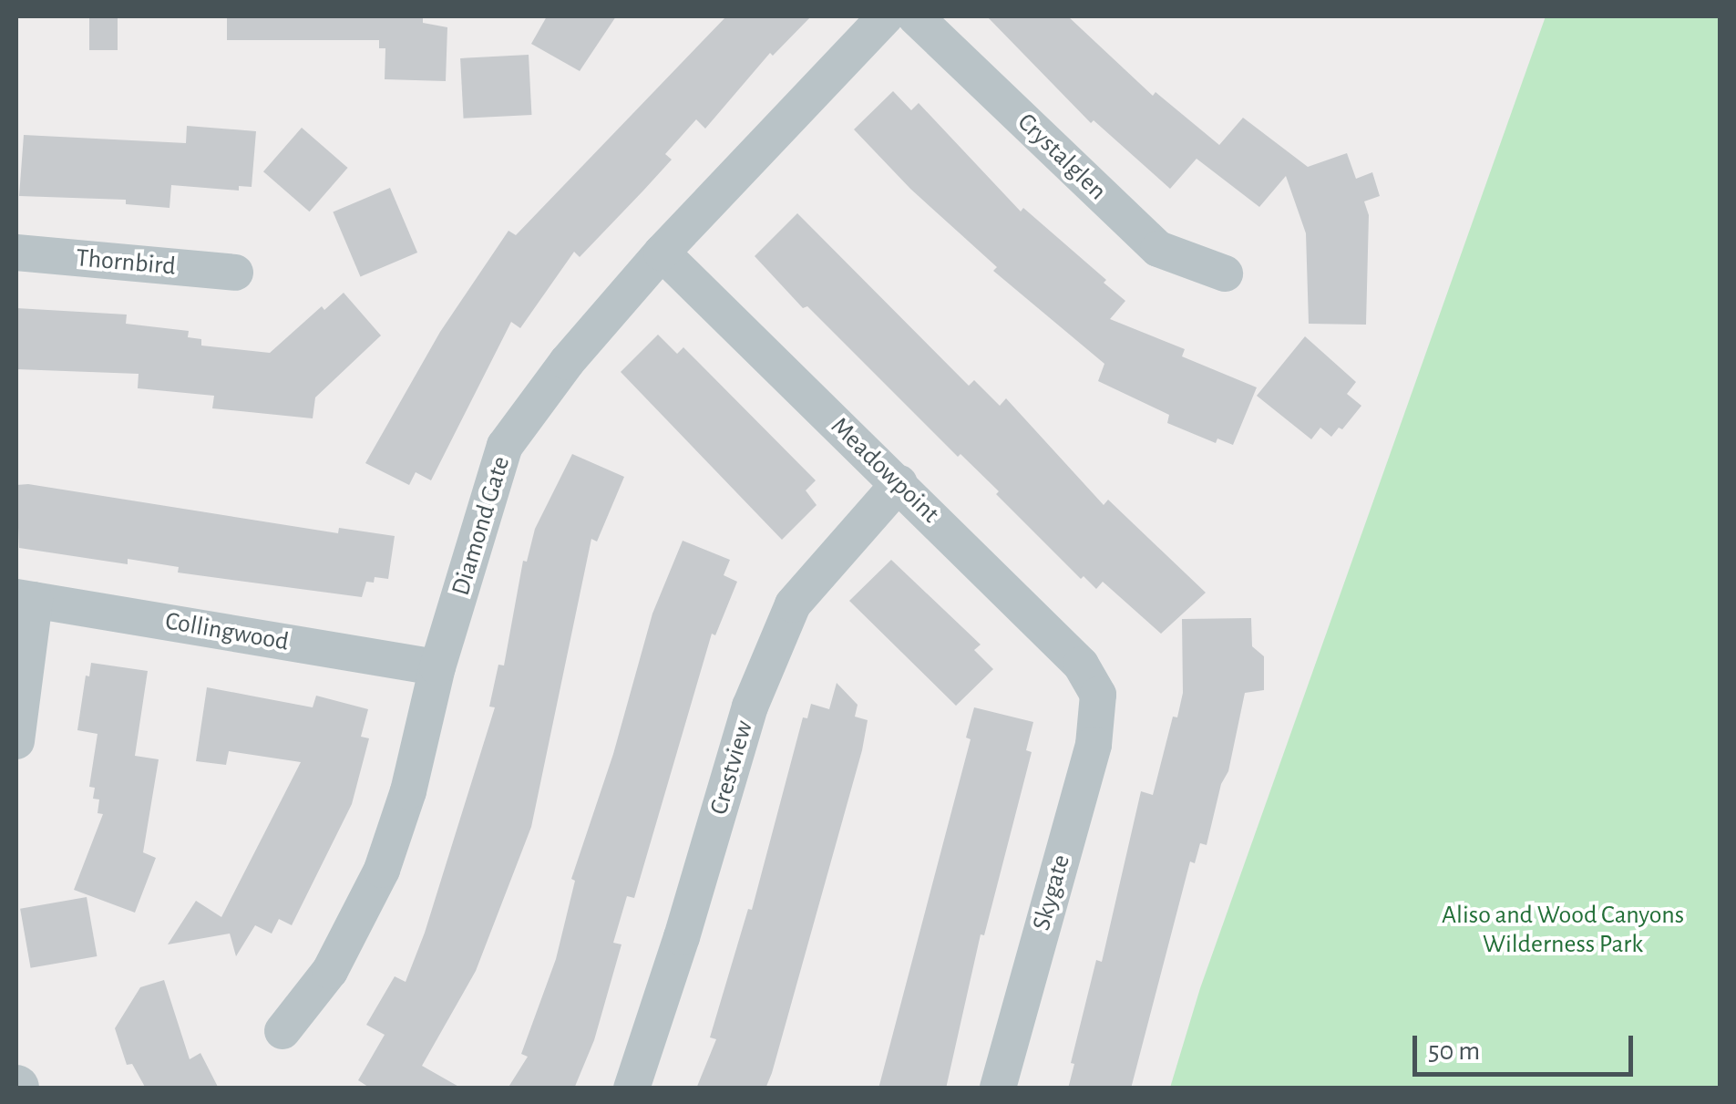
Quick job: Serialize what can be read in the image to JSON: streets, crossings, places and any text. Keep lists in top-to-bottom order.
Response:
{
  "streets": {
    "street": [
      "Crystalglen",
      "Thornbird",
      "Meadowpoint",
      "Diamond Gate",
      "Collingwood",
      "Crestview",
      "Skygate"
    ]
  },
  "crossings": [
    ["Meadowpoint", "Diamond Gate"],
    ["Meadowpoint", "Crestview"],
    ["Meadowpoint", "Skygate"],
    ["Diamond Gate", "Collingwood"]
  ],
  "parks": ["Aliso and Wood Canyons Wilderness Park"],
  "scale_bar": "50 m"
}
